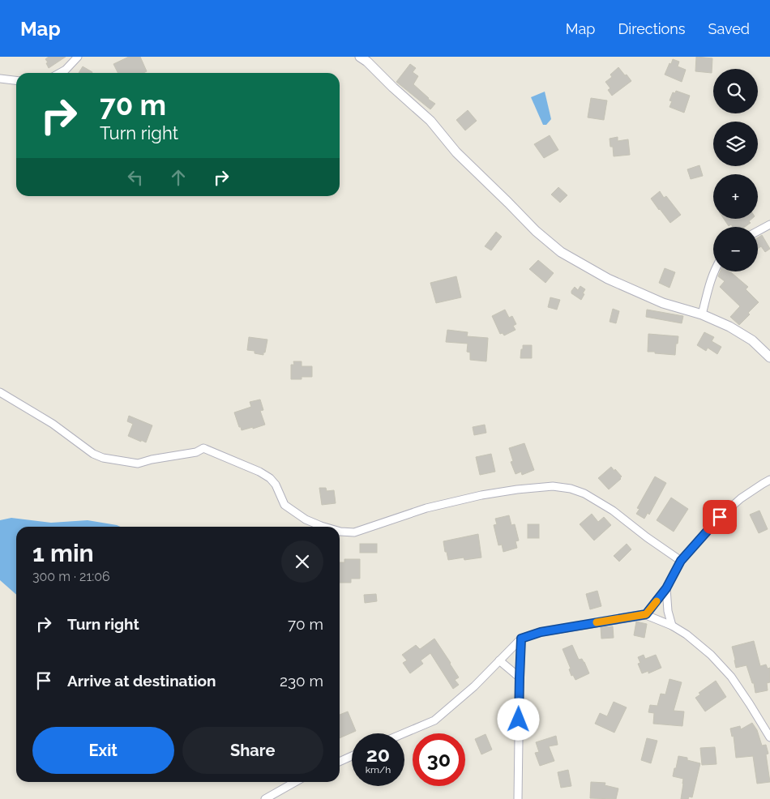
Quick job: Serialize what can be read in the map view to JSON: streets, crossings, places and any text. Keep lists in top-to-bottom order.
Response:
{
  "page": {
    "header": "Map",
    "nav": ["Map", "Directions", "Saved"],
    "map_buttons": ["+", "−"],
    "turn": ["70 m", "Turn right"],
    "heading": ["1 min", "300 m · 21:06"],
    "list": [
      {
        "name": "Turn right",
        "value": "70 m"
      },
      {
        "name": "Arrive at destination",
        "value": "230 m"
      }
    ],
    "buttons": ["Exit", "Share"],
    "speed": "20 km/h",
    "limit": "30"
  }
}
